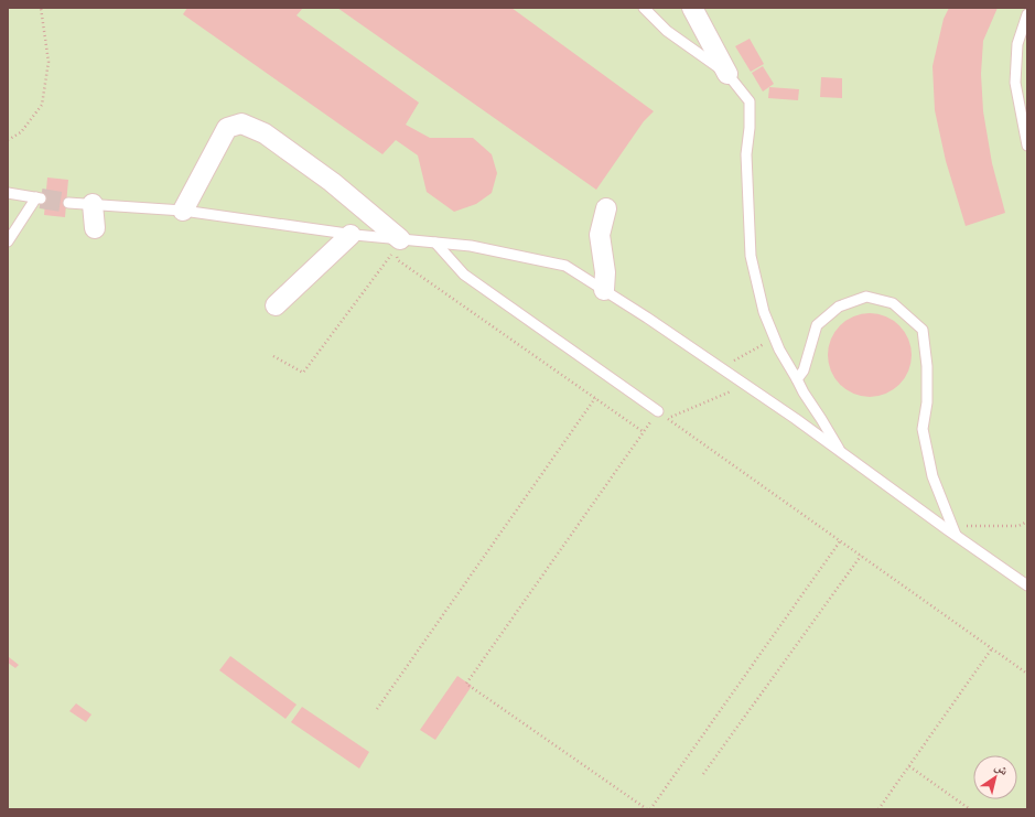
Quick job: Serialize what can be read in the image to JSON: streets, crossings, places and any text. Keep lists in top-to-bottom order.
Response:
{
  "north": "top right"
}
